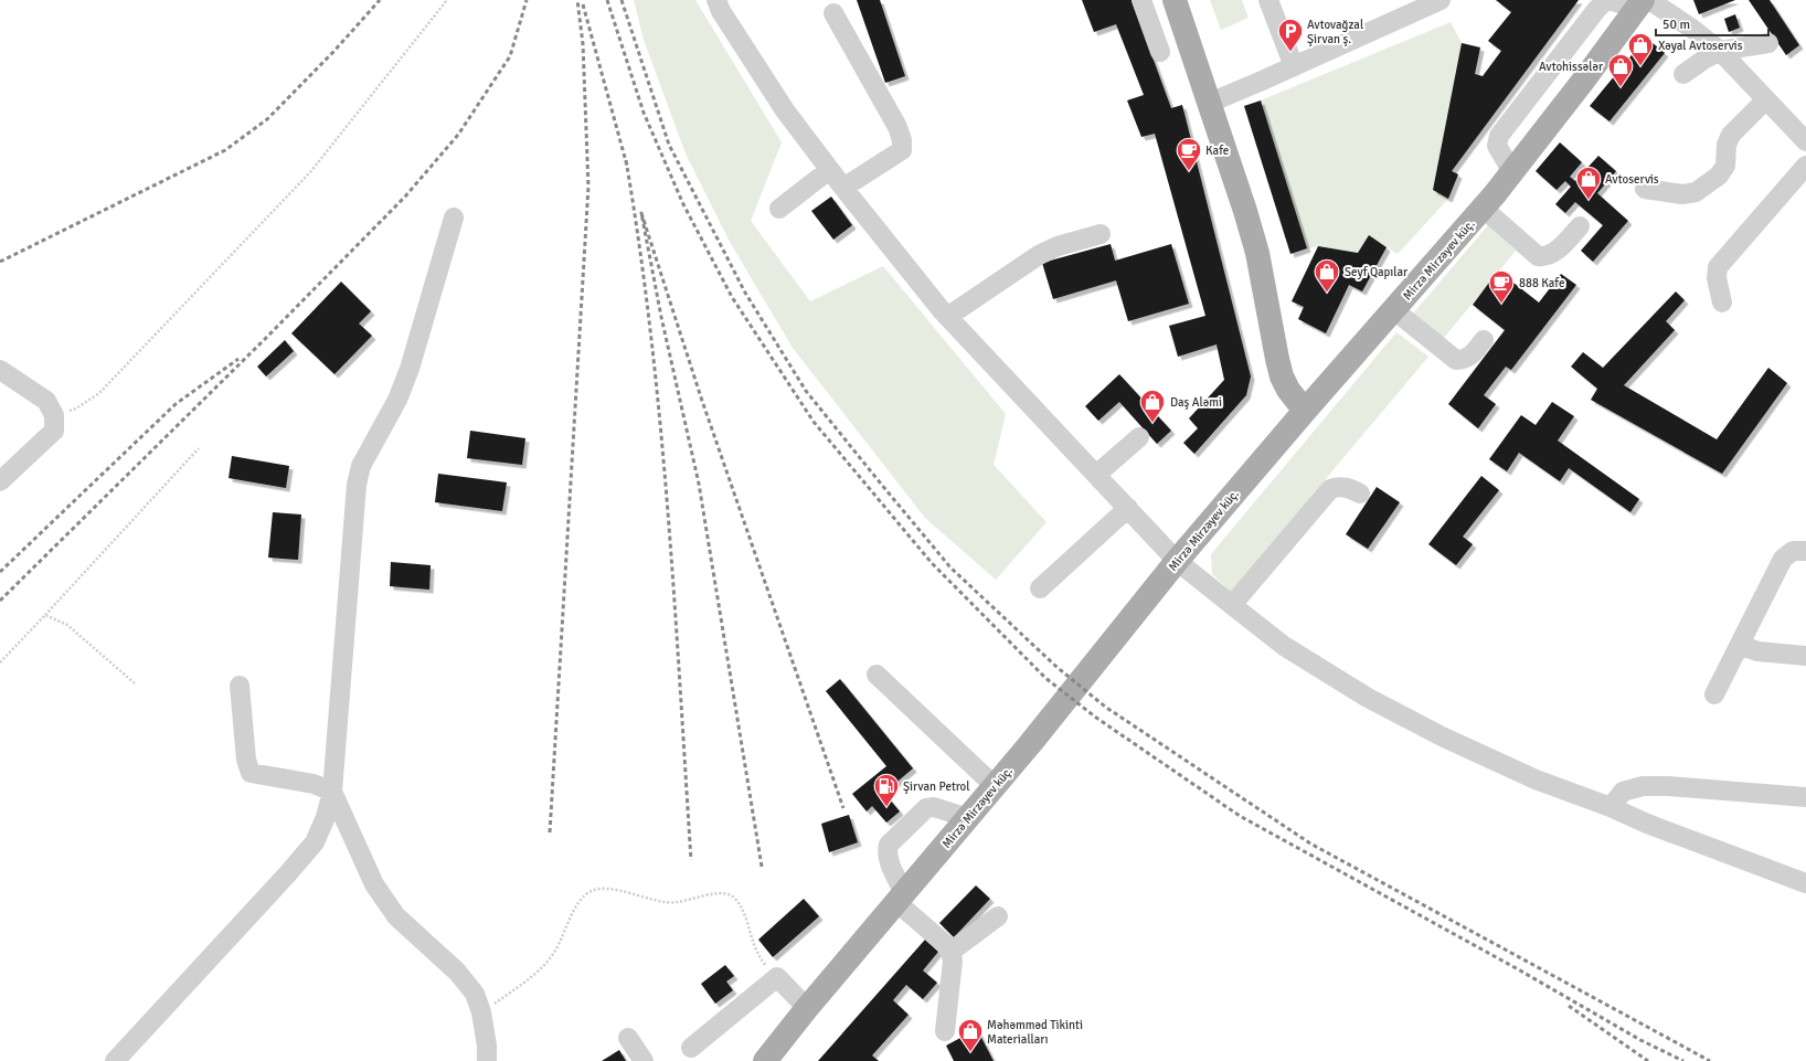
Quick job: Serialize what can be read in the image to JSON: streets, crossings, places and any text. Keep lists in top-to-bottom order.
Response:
{
  "streets": {
    "main road": ["Mirzə Mirzəyev küç."]
  },
  "places": {
    "parking": ["Avtovağzal Şirvan ş."],
    "shop": [
      "Xəyal Avtoservis",
      "Avtohissələr",
      "Avtoservis",
      "Seyf Qapılar",
      "Daş Aləmi",
      "Məhəmməd Tikinti Materialları"
    ],
    "cafe": ["Kafe", "888 Kafe"],
    "fuel station": ["Şirvan Petrol"]
  },
  "scale_bar": "50 m"
}
